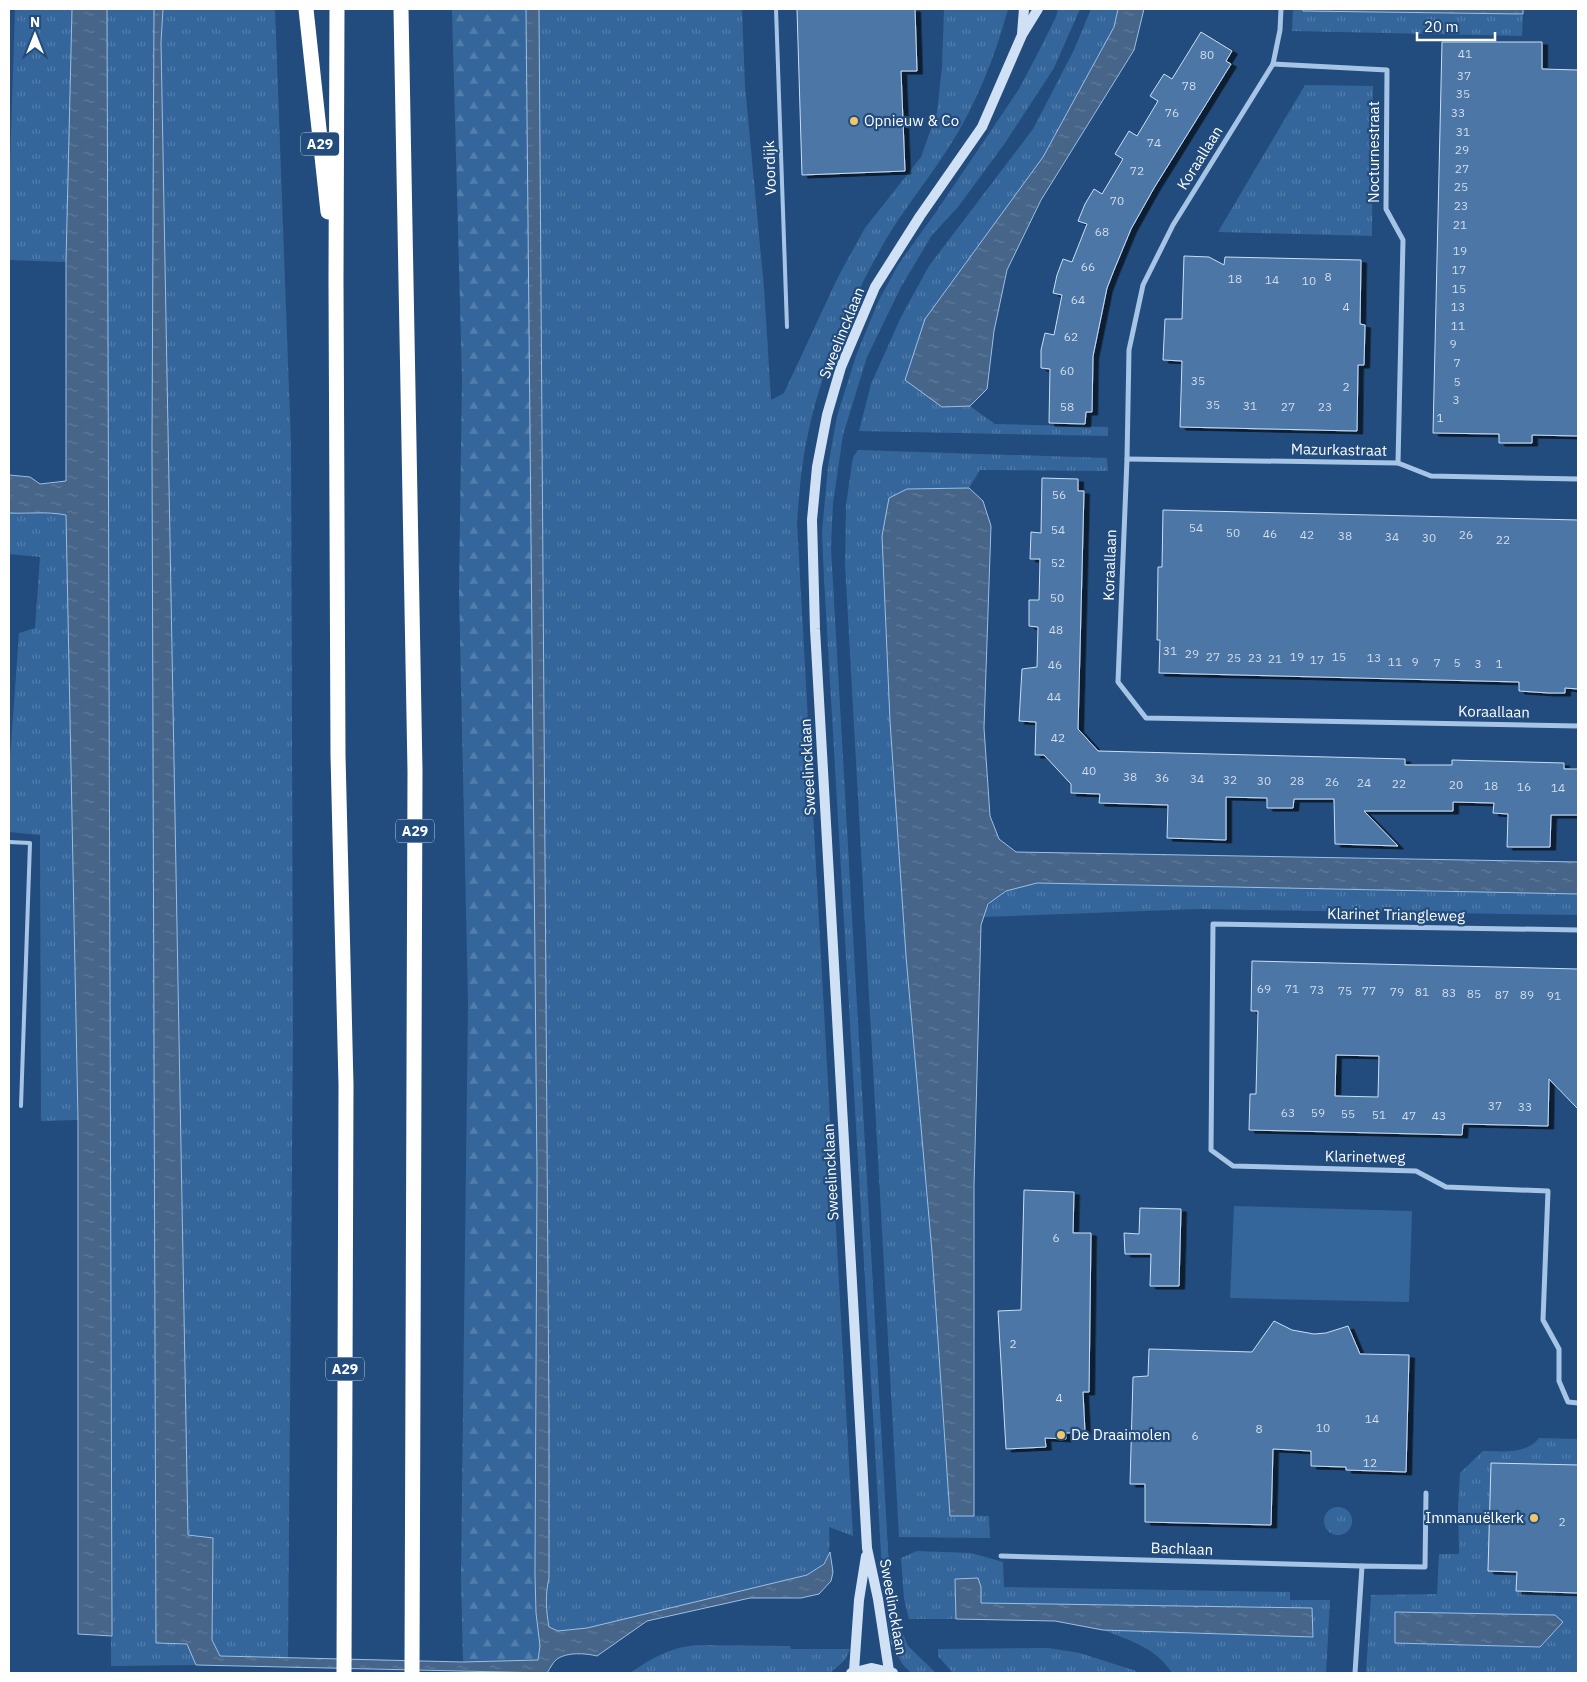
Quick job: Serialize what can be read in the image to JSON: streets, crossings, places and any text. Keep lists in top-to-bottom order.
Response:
{
  "streets": {
    "highway": ["A29"],
    "main road": ["Sweelincklaan"],
    "street": [
      "Nocturnestraat",
      "Koraallaan",
      "Mazurkastraat",
      "Klarinet Triangleweg",
      "Klarinetweg",
      "Bachlaan"
    ],
    "lane": ["Voordijk"]
  },
  "crossings": [
    ["Nocturnestraat", "Koraallaan"],
    ["Nocturnestraat", "Mazurkastraat"],
    ["Koraallaan", "Mazurkastraat"],
    ["Klarinet Triangleweg", "Klarinetweg"]
  ],
  "places": ["Opnieuw & Co", "De Draaimolen", "Immanuëlkerk"],
  "house_numbers": [
    "41",
    "80",
    "37",
    "78",
    "35",
    "76",
    "33",
    "31",
    "74",
    "29",
    "27",
    "72",
    "25",
    "70",
    "23",
    "21",
    "68",
    "19",
    "66",
    "17",
    "8",
    "18",
    "14",
    "10",
    "15",
    "64",
    "4",
    "13",
    "11",
    "62",
    "9",
    "7",
    "60",
    "35",
    "5",
    "2",
    "3",
    "35",
    "31",
    "58",
    "27",
    "23",
    "1",
    "56",
    "54",
    "54",
    "50",
    "46",
    "42",
    "26",
    "38",
    "34",
    "30",
    "22",
    "52",
    "50",
    "48",
    "31",
    "29",
    "27",
    "19",
    "15",
    "25",
    "23",
    "13",
    "21",
    "17",
    "11",
    "9",
    "7",
    "5",
    "3",
    "1",
    "46",
    "44",
    "42",
    "40",
    "38",
    "36",
    "34",
    "32",
    "30",
    "28",
    "26",
    "24",
    "22",
    "20",
    "18",
    "16",
    "14",
    "69",
    "71",
    "73",
    "75",
    "77",
    "79",
    "81",
    "83",
    "85",
    "87",
    "89",
    "91",
    "37",
    "33",
    "63",
    "59",
    "55",
    "51",
    "47",
    "43",
    "6",
    "2",
    "4",
    "14",
    "10",
    "8",
    "6",
    "12",
    "2"
  ],
  "scale_bar": "20 m",
  "north": "top"
}
